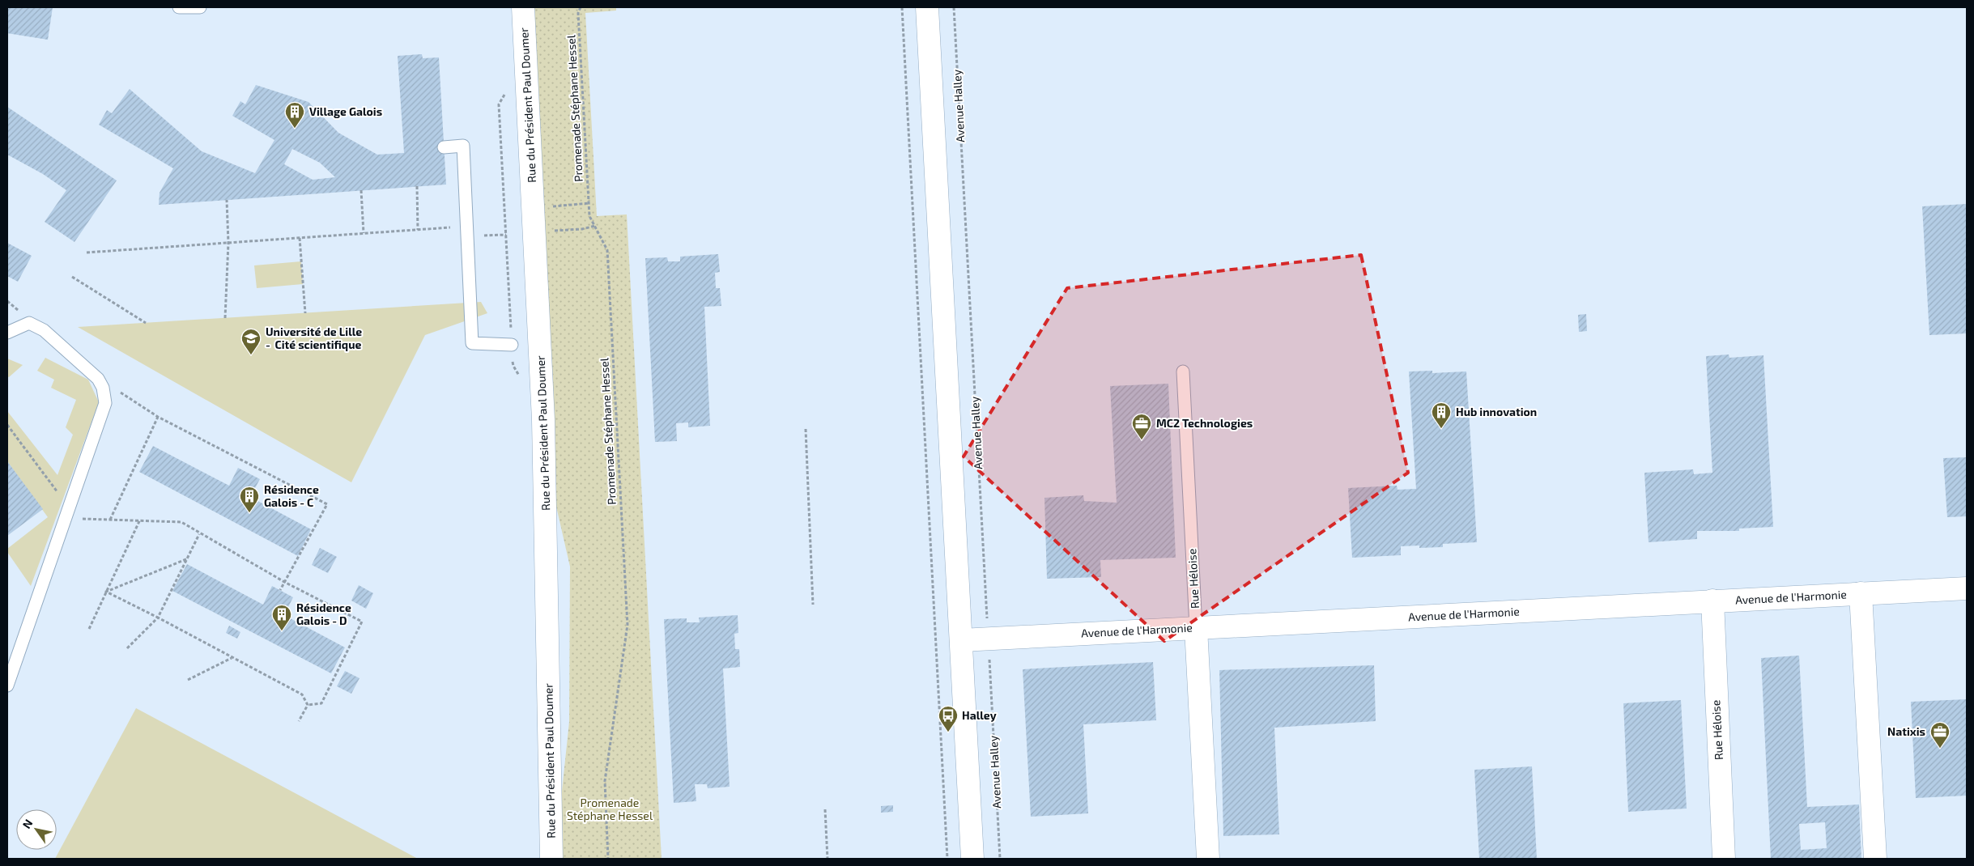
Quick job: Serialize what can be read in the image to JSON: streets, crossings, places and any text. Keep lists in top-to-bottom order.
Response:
{
  "streets": {
    "street": ["Rue du Président Paul Doumer", "Rue Héloise", "Avenue de l'Harmonie"],
    "path": ["Avenue Halley", "Promenade Stéphane Hessel"]
  },
  "crossings": [
    ["Avenue Halley", "Avenue de l'Harmonie"],
    ["Rue Héloise", "Avenue de l'Harmonie"]
  ],
  "parks": ["Promenade Stéphane Hessel"],
  "places": {
    "building": [
      "Village Galois",
      "Hub innovation",
      "Résidence Galois - C",
      "Résidence Galois - D"
    ],
    "school or university": ["Université de Lille ‐ Cité scientifique"],
    "office": ["MC2 Technologies", "Natixis"],
    "bus stop": ["Halley"]
  },
  "north": "top left"
}
